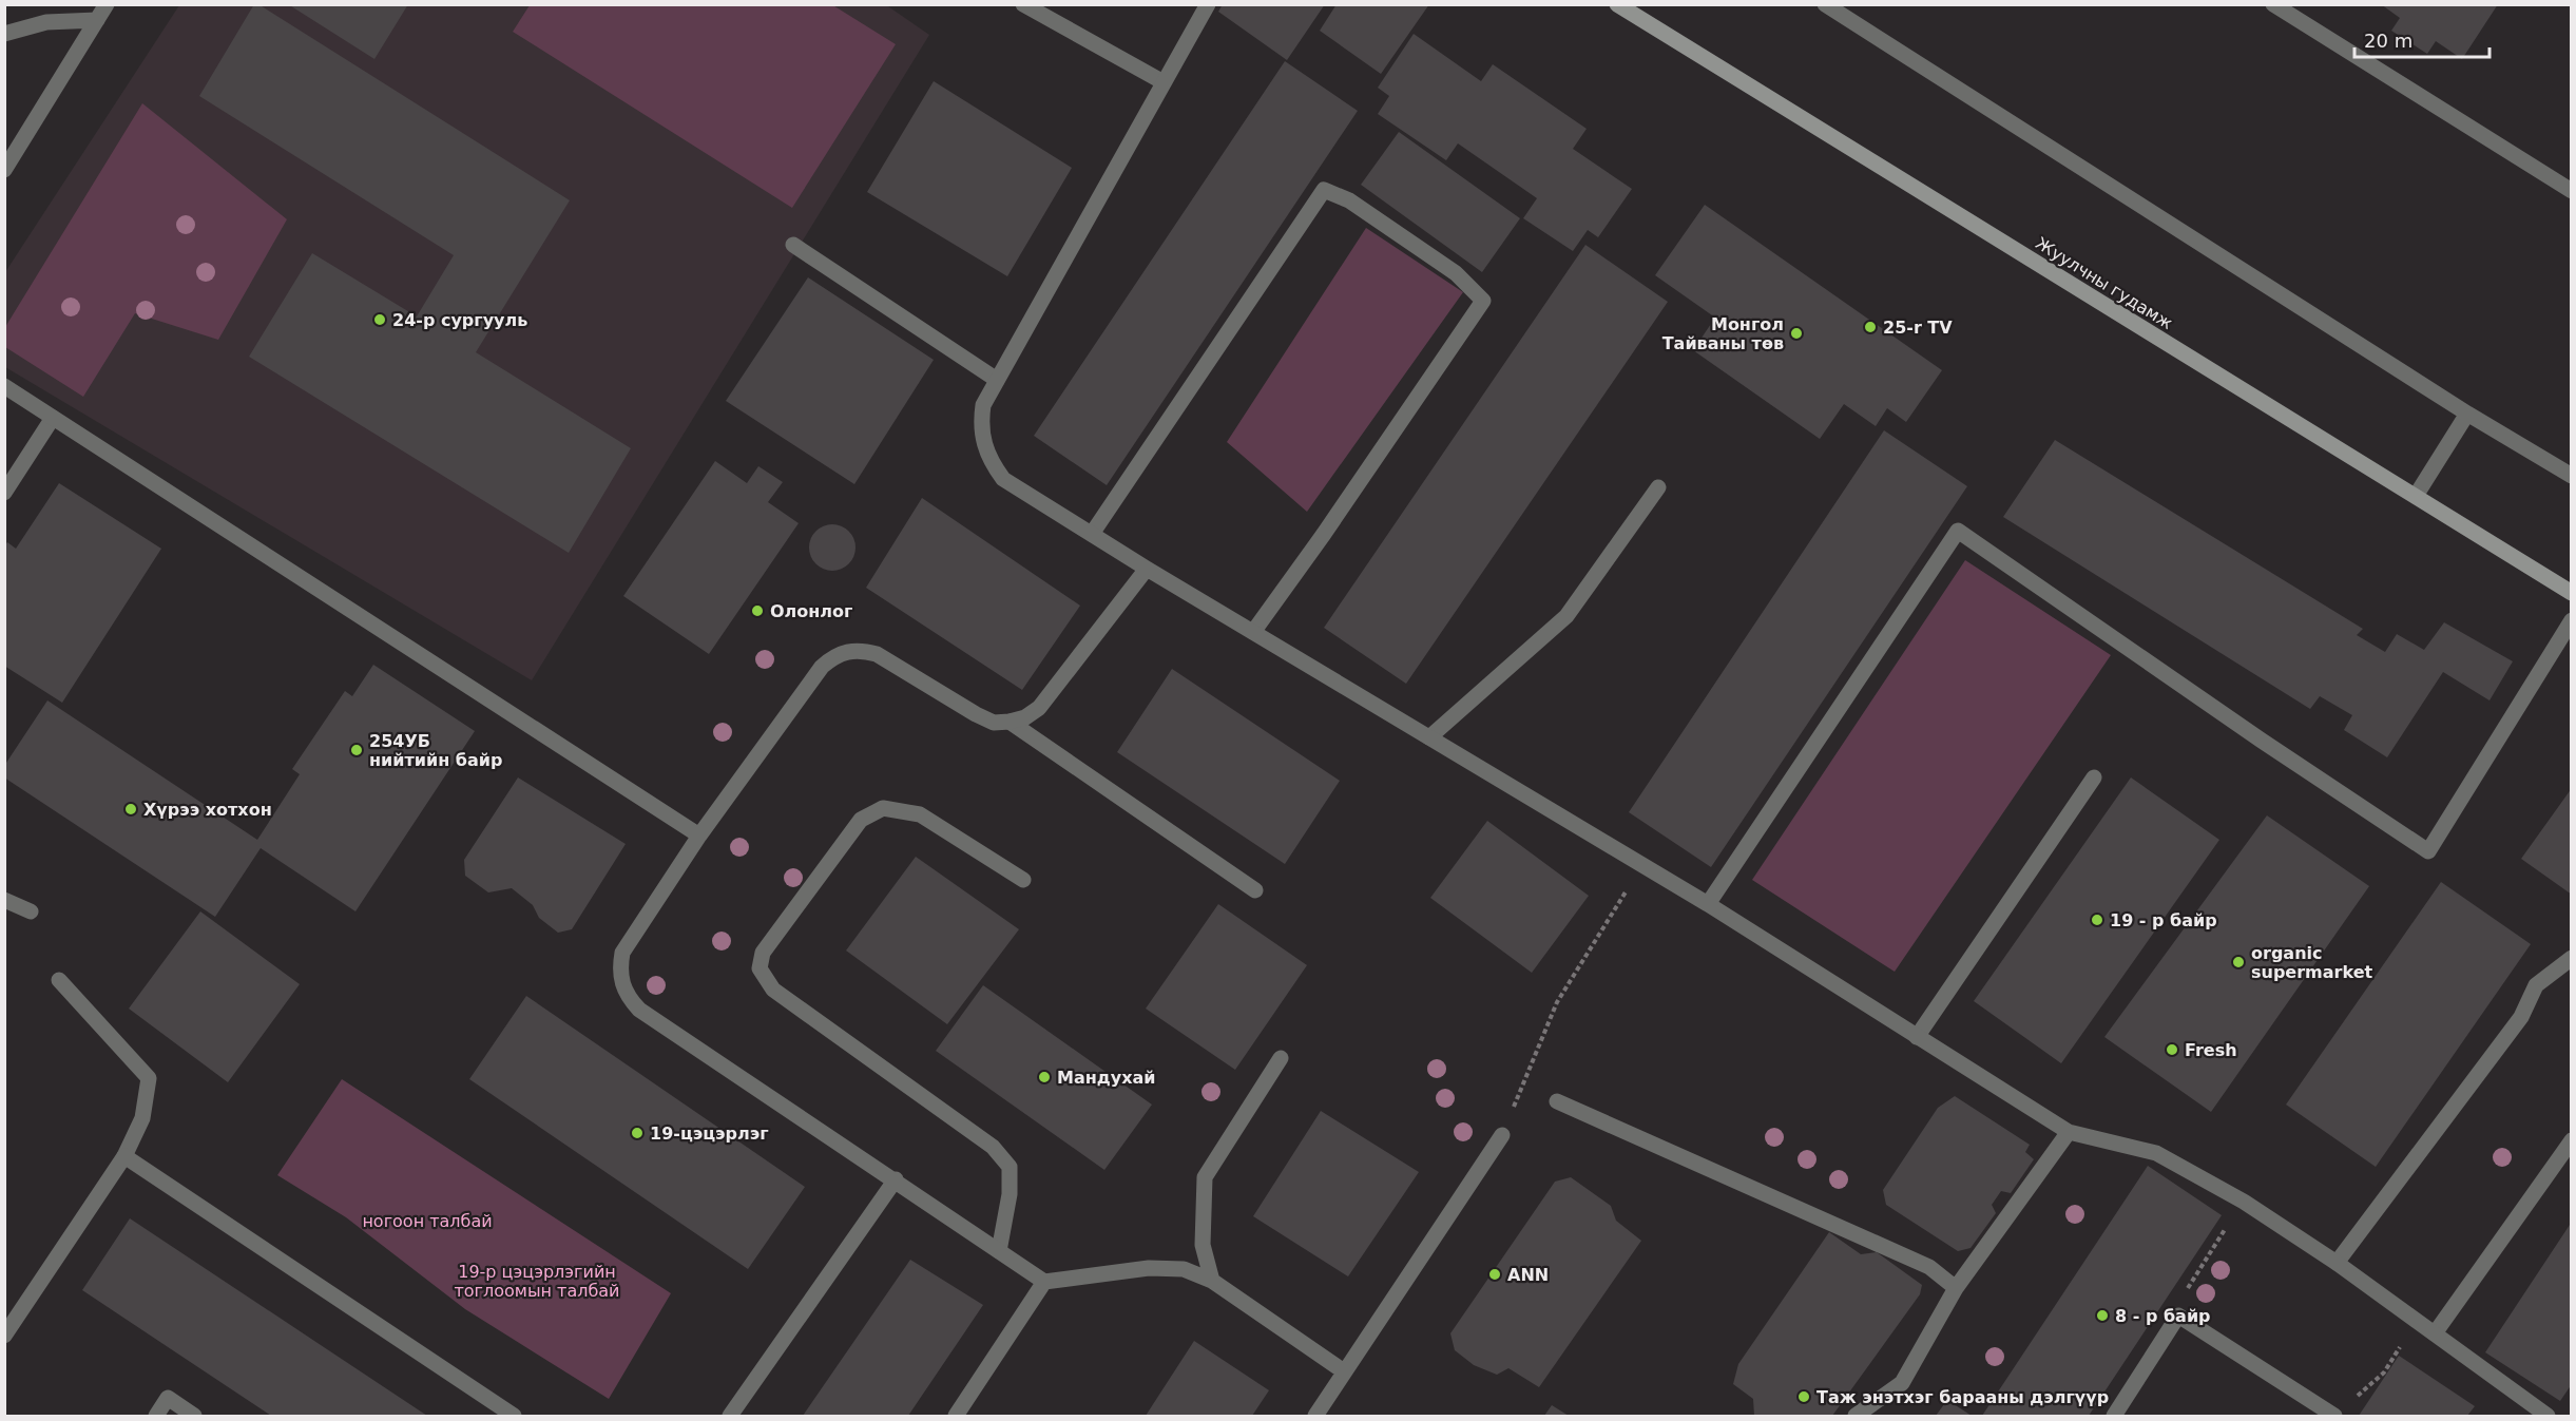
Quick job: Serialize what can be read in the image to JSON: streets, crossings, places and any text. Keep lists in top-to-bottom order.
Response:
{
  "streets": {
    "main road": ["Жуулчны гудамж"]
  },
  "parks": ["ногоон талбай", "19-р цэцэрлэгийн тоглоомын талбай"],
  "places": [
    "24-р сургууль",
    "25-r TV",
    "Монгол Тайваны төв",
    "Олонлог",
    "254УБ нийтийн байр",
    "Хүрээ хотхон",
    "19 - р байр",
    "organic supermarket",
    "Fresh",
    "Мандухай",
    "19-цэцэрлэг",
    "ANN",
    "8 - р байр",
    "Таж энэтхэг барааны дэлгүүр"
  ],
  "scale_bar": "20 m"
}
